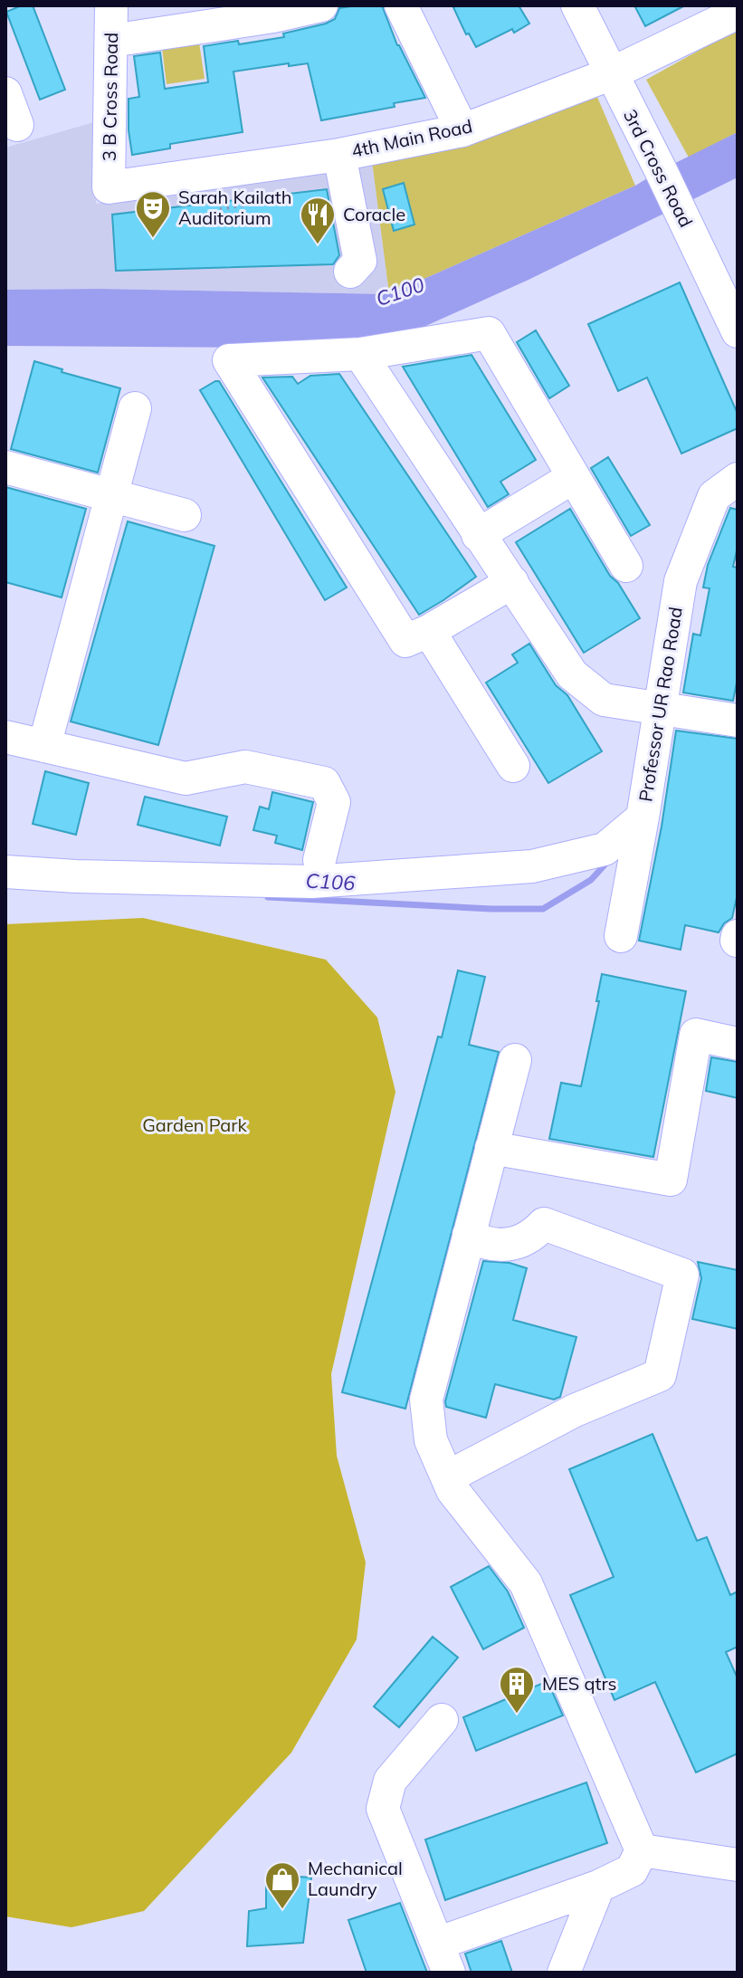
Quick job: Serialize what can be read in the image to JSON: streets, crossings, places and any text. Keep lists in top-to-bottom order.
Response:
{
  "streets": {
    "street": [
      "3 B Cross Road",
      "4th Main Road",
      "3rd Cross Road",
      "Professor UR Rao Road"
    ]
  },
  "crossings": [
    ["3 B Cross Road", "4th Main Road"],
    ["4th Main Road", "3rd Cross Road"]
  ],
  "water": ["C100", "C106"],
  "parks": ["Garden Park"],
  "places": {
    "theatre": ["Sarah Kailath Auditorium"],
    "restaurant": ["Coracle"],
    "building": ["MES qtrs"],
    "shop": ["Mechanical Laundry"]
  }
}
